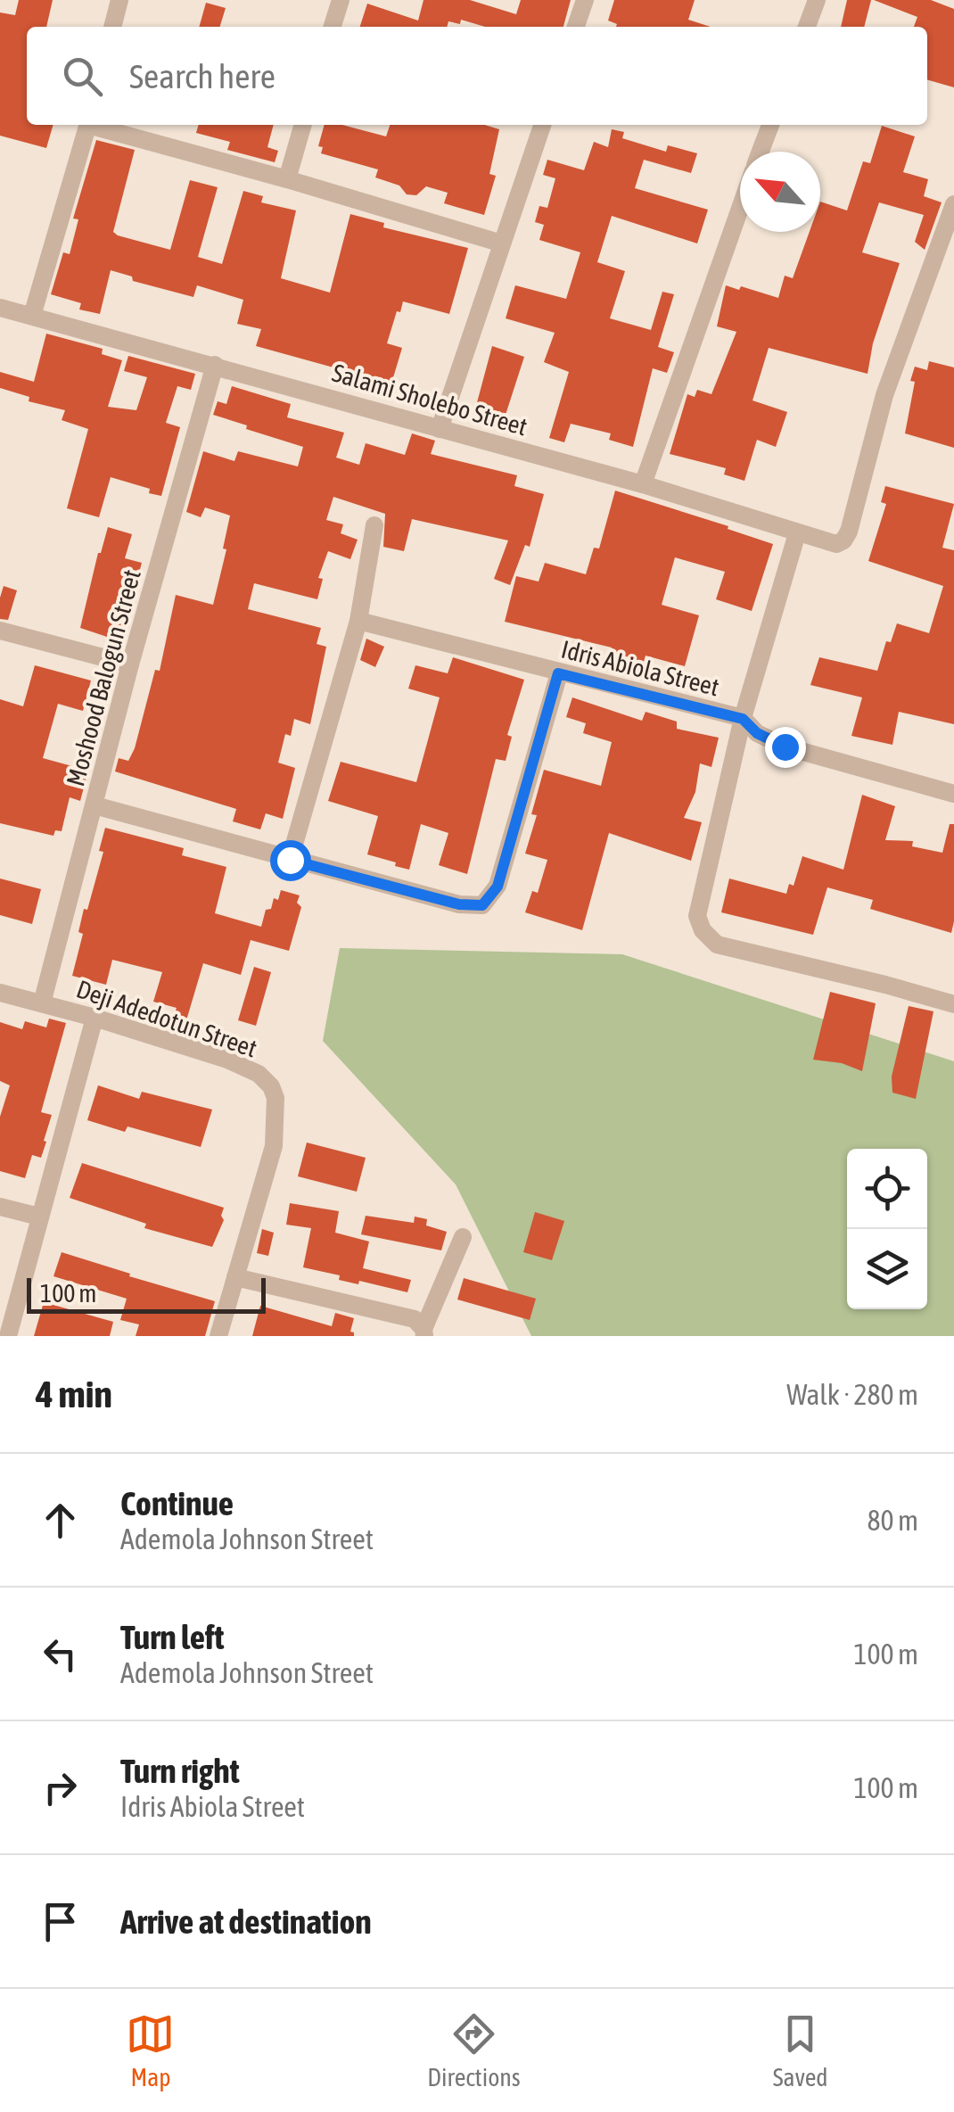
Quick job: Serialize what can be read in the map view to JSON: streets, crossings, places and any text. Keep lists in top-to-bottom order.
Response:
{
  "streets": {
    "street": [
      "Salami Sholebo Street",
      "Idris Abiola Street",
      "Moshood Balogun Street",
      "Deji Adedotun Street"
    ]
  },
  "crossings": [
    ["Salami Sholebo Street", "Moshood Balogun Street"],
    ["Moshood Balogun Street", "Deji Adedotun Street"]
  ],
  "scale_bar": "100 m",
  "north": "top left",
  "page": {
    "search": "Search here",
    "scale": "100 m",
    "heading": ["4 min", "Walk · 280 m"],
    "list": [
      ["Continue", "Ademola Johnson Street", "80 m"],
      ["Turn left", "Ademola Johnson Street", "100 m"],
      ["Turn right", "Idris Abiola Street", "100 m"],
      "Arrive at destination"
    ],
    "nav": ["Map", "Directions", "Saved"]
  }
}
